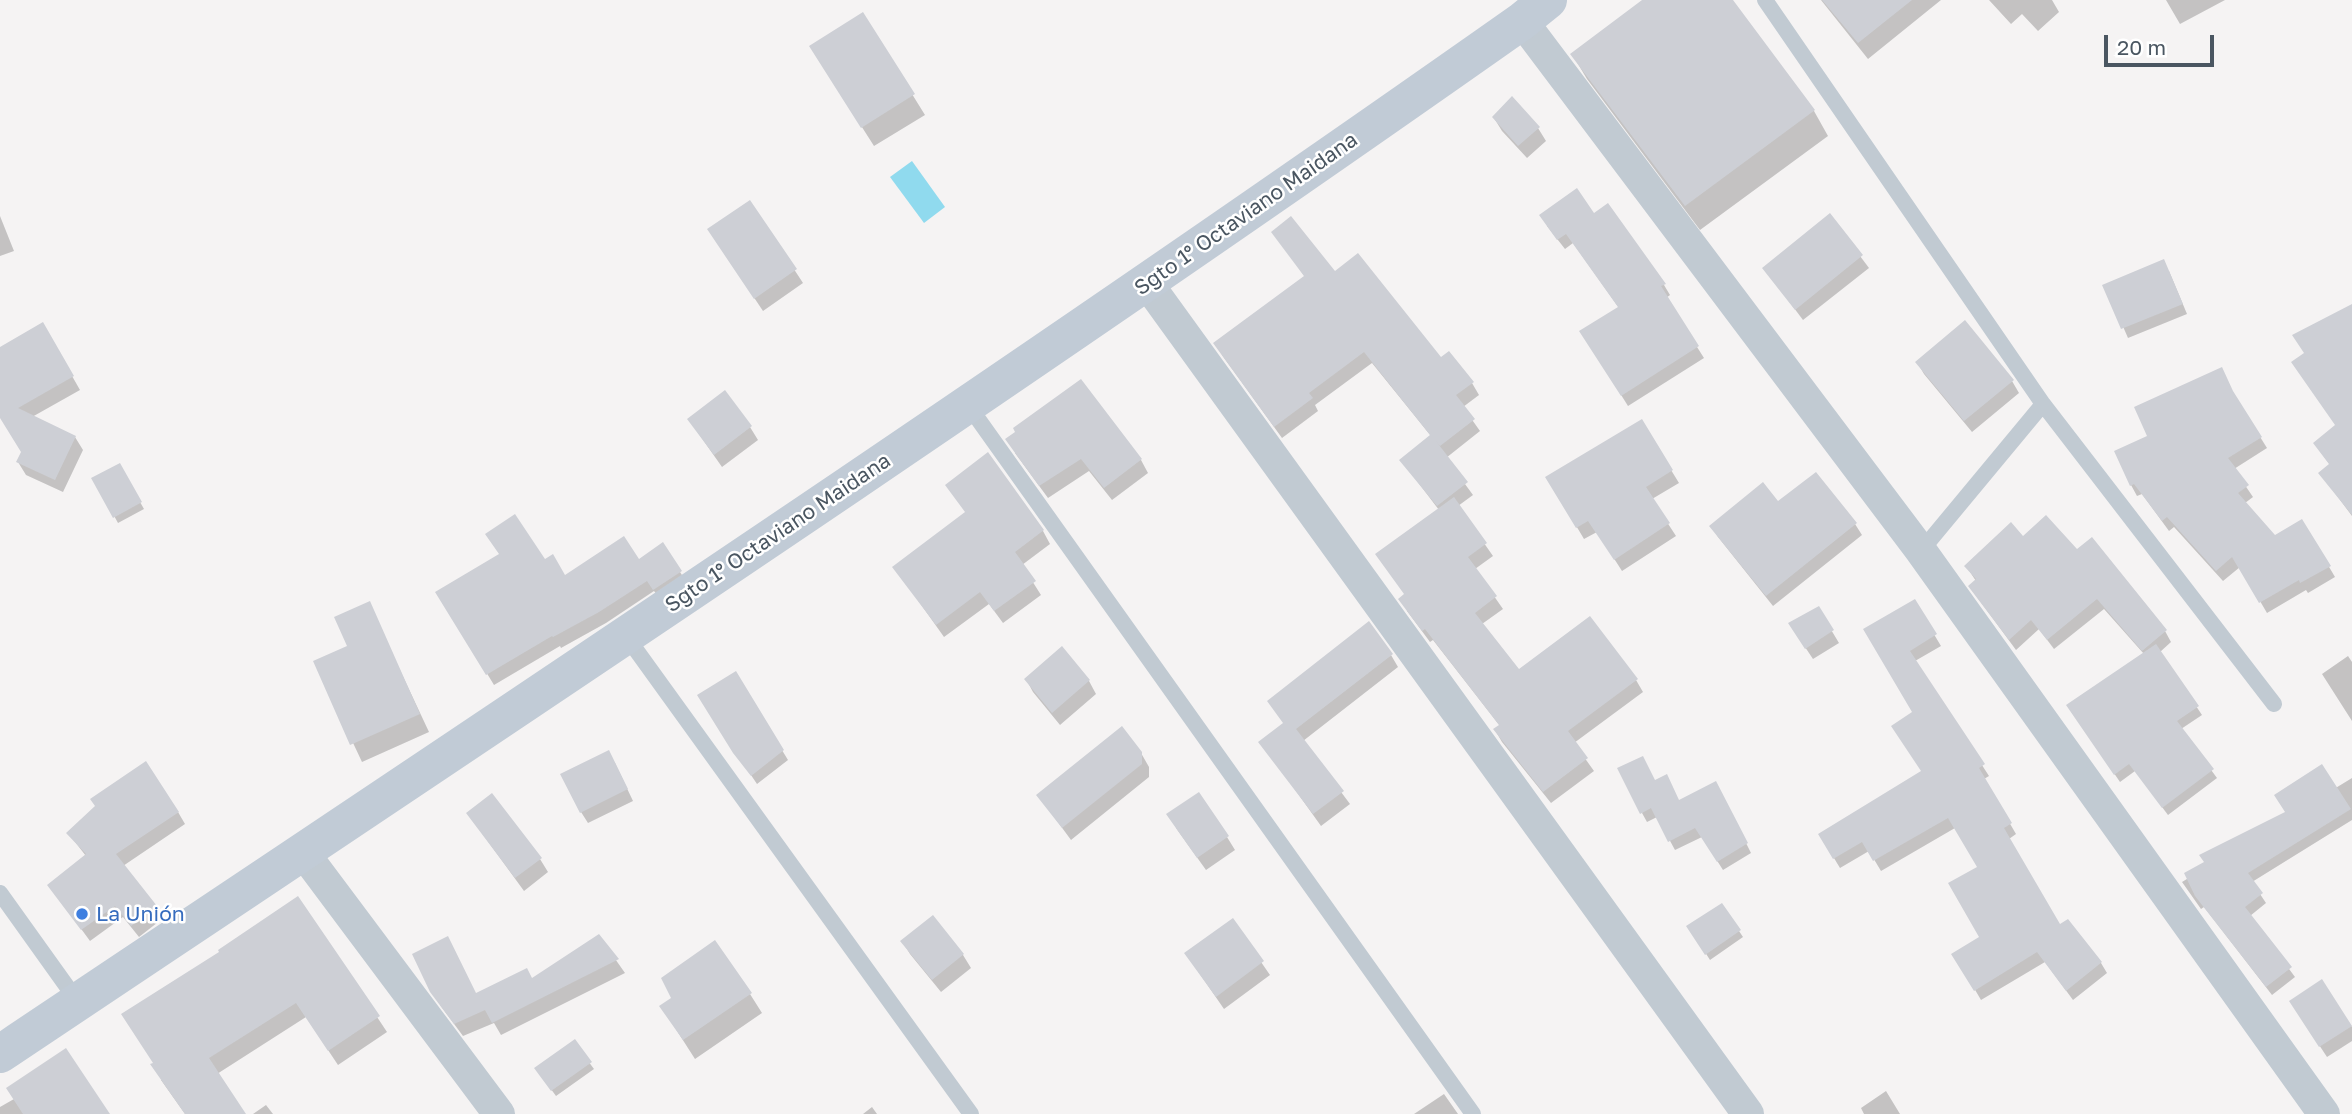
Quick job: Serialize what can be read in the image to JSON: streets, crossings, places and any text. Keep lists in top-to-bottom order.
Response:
{
  "streets": {
    "main road": ["Sgto 1° Octaviano Maidana"]
  },
  "places": ["La Unión"],
  "scale_bar": "20 m"
}
